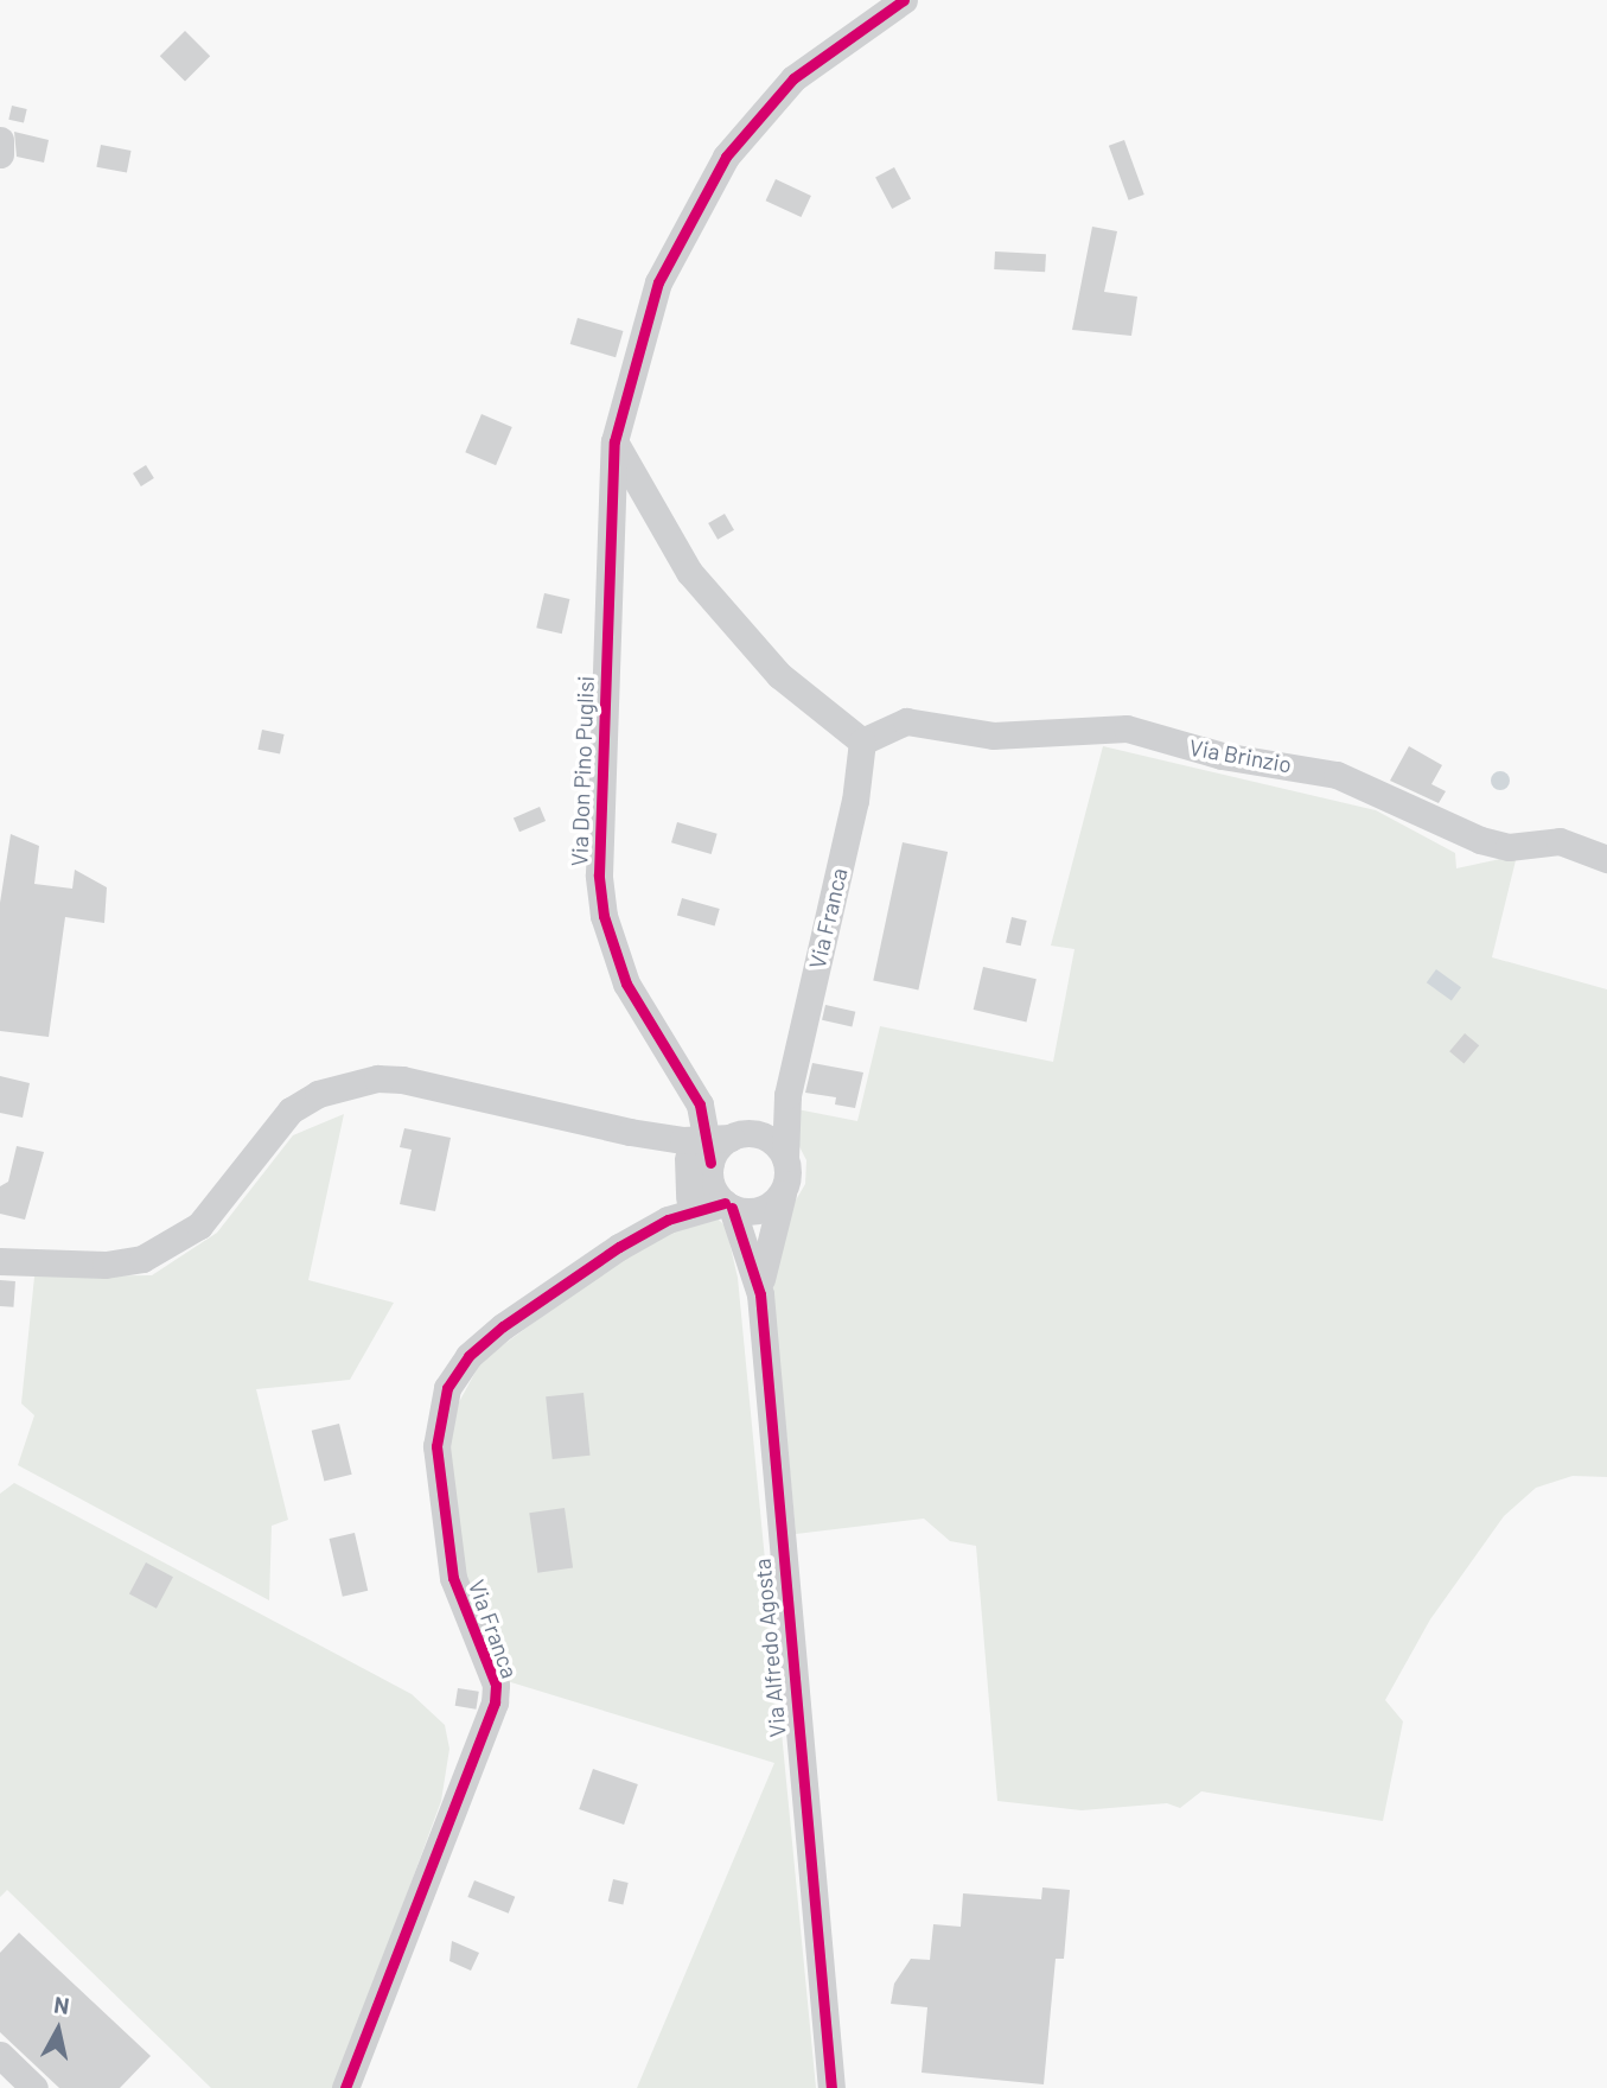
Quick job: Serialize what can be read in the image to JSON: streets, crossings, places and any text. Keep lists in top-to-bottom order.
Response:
{
  "streets": {
    "street": [
      "Via Brinzio",
      "Via Don Pino Puglisi",
      "Via Franca",
      "Via Alfredo Agosta"
    ]
  },
  "crossings": [
    ["Via Brinzio", "Via Franca"],
    ["Via Don Pino Puglisi", "Via Alfredo Agosta"],
    ["Via Franca", "Via Alfredo Agosta"]
  ],
  "north": "top"
}
